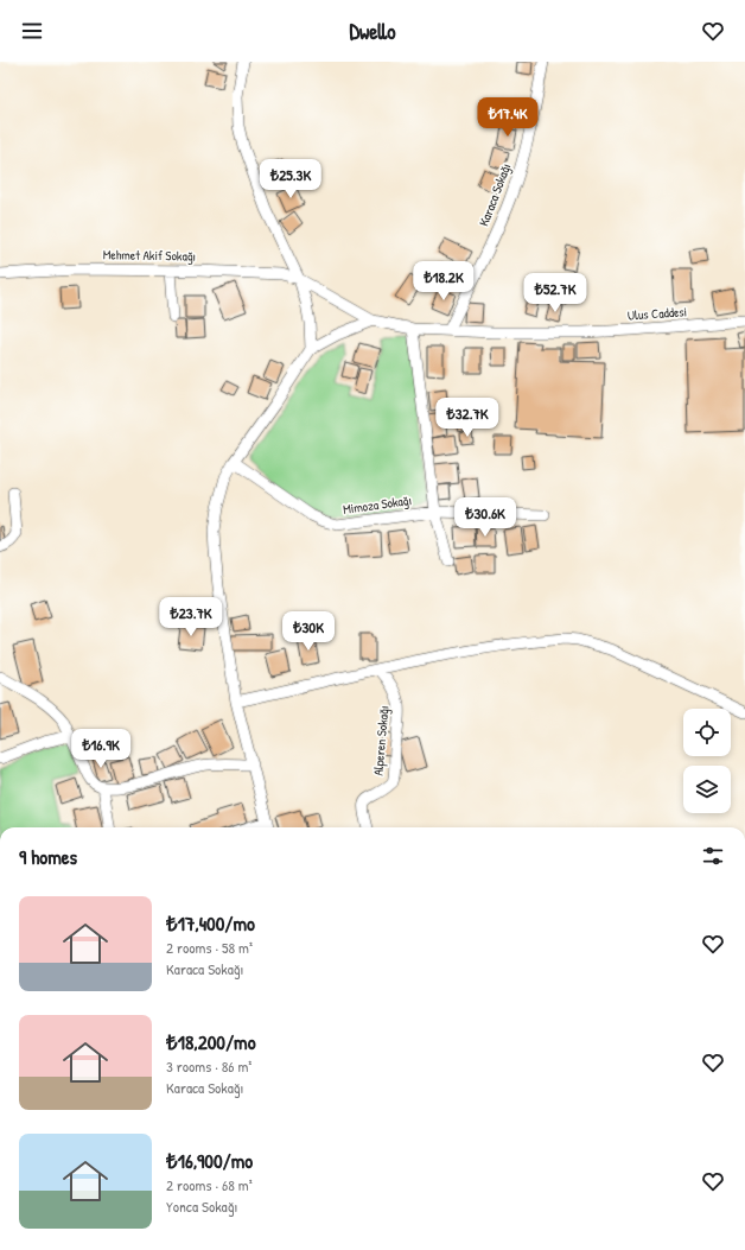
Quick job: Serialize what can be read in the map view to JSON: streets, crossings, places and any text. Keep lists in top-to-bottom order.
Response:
{
  "streets": {
    "street": [
      "Karaca Sokağı",
      "Mehmet Akif Sokağı",
      "Ulus Caddesi",
      "Mimoza Sokağı",
      "Alperen Sokağı"
    ]
  },
  "crossings": [
    ["Karaca Sokağı", "Ulus Caddesi"],
    ["Mehmet Akif Sokağı", "Ulus Caddesi"]
  ],
  "page": {
    "header": "Dwello",
    "price": [
      "₺17.4K",
      "₺25.3K",
      "₺18.2K",
      "₺52.7K",
      "₺32.7K",
      "₺30.6K",
      "₺23.7K",
      "₺30K",
      "₺16.9K"
    ],
    "heading": "9 homes",
    "list": [
      {
        "name": "₺17,400/mo",
        "note": "2 rooms · 58 m² · Karaca Sokağı"
      },
      {
        "name": "₺18,200/mo",
        "note": "3 rooms · 86 m² · Karaca Sokağı"
      },
      {
        "name": "₺16,900/mo",
        "note": "2 rooms · 68 m² · Yonca Sokağı"
      }
    ]
  }
}
